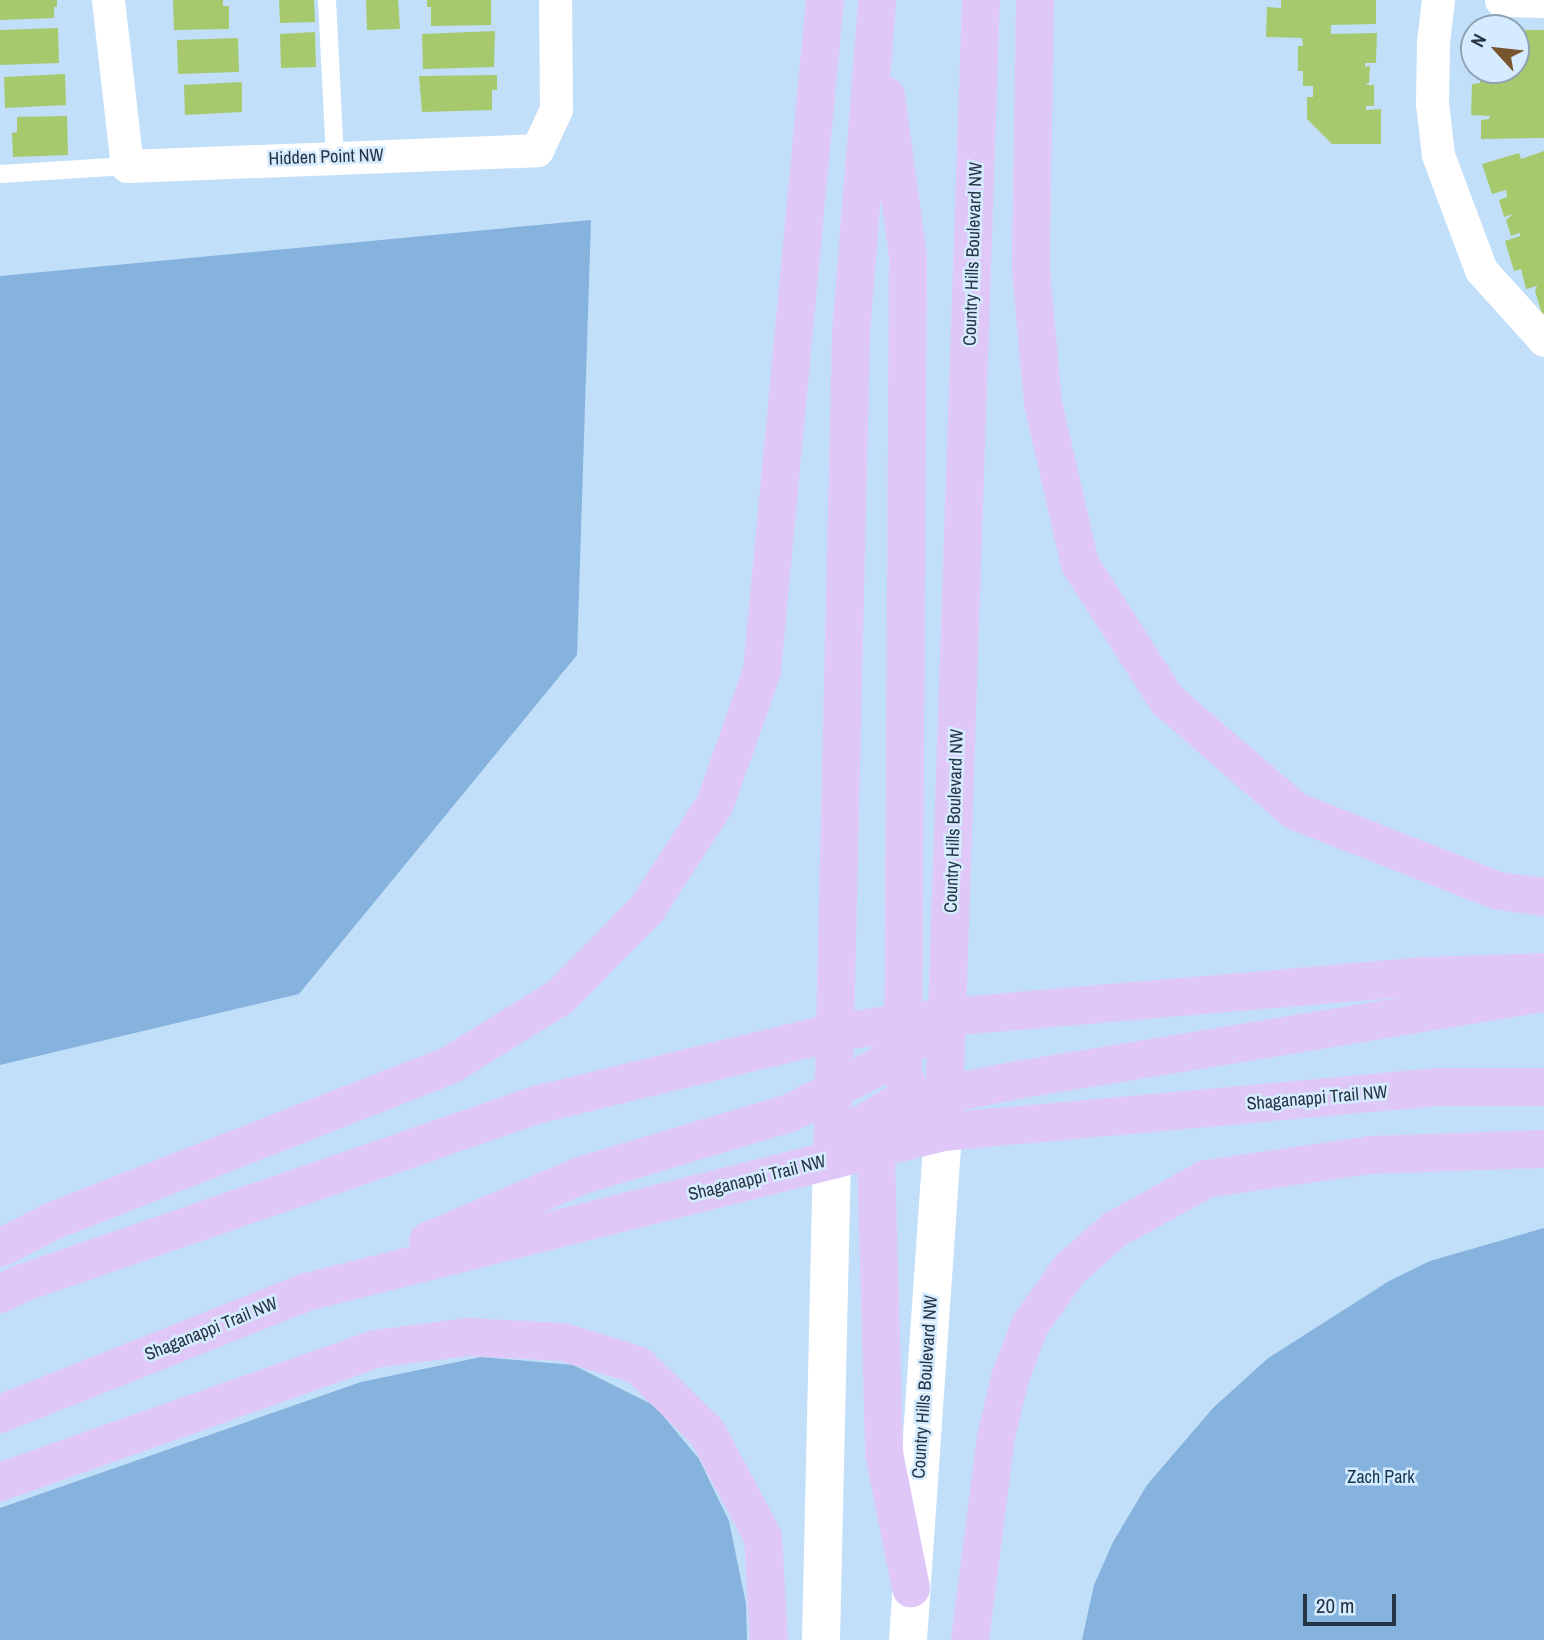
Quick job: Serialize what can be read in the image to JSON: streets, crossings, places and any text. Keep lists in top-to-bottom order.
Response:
{
  "streets": {
    "main road": ["Country Hills Boulevard NW", "Shaganappi Trail NW"],
    "street": ["Hidden Point NW"]
  },
  "crossings": [
    ["Country Hills Boulevard NW", "Shaganappi Trail NW"]
  ],
  "parks": ["Zach Park"],
  "scale_bar": "20 m",
  "north": "top left"
}
